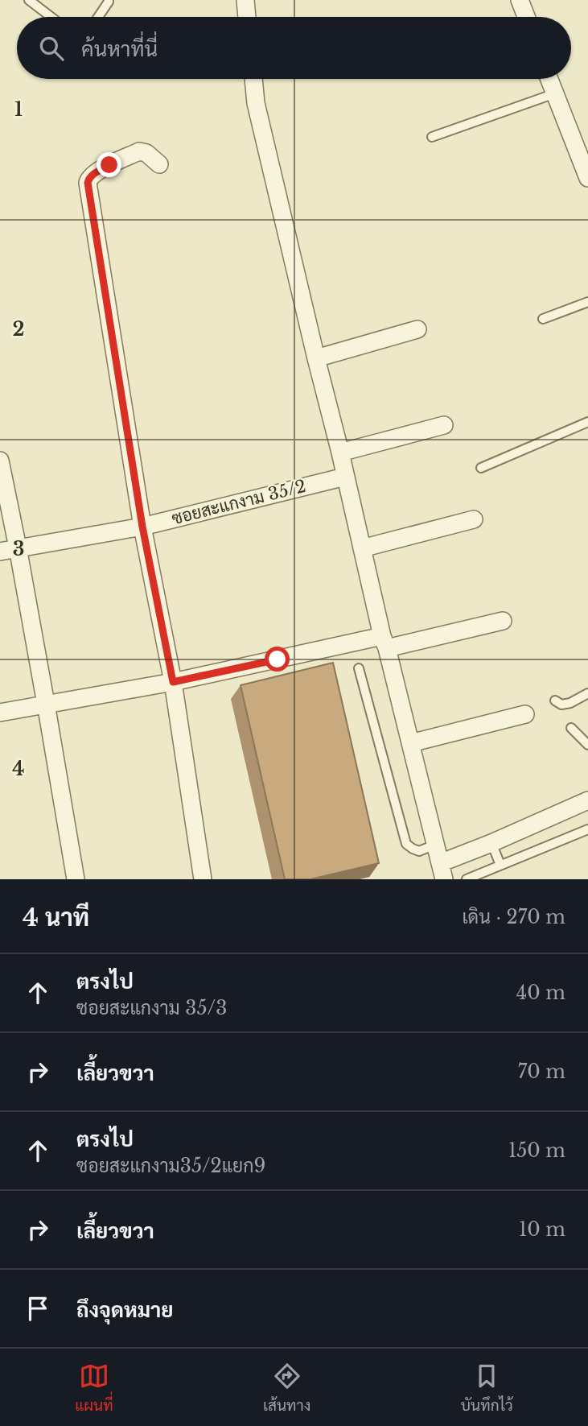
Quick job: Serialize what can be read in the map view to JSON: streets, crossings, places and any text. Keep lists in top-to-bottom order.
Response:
{
  "streets": {
    "street": ["ซอยสะแกงาม 35/2"]
  },
  "page": {
    "search": "ค้นหาที่นี่",
    "heading": ["4 นาที", "เดิน · 270 m"],
    "list": [
      ["ตรงไป", "ซอยสะแกงาม 35/3", "40 m"],
      ["เลี้ยวขวา", "70 m"],
      ["ตรงไป", "ซอยสะแกงาม35/2แยก9", "150 m"],
      ["เลี้ยวขวา", "10 m"],
      "ถึงจุดหมาย"
    ],
    "nav": ["แผนที่", "เส้นทาง", "บันทึกไว้"]
  },
  "grid": {
    "rows": [
      "1",
      "2",
      "3",
      "4"
    ]
  }
}
